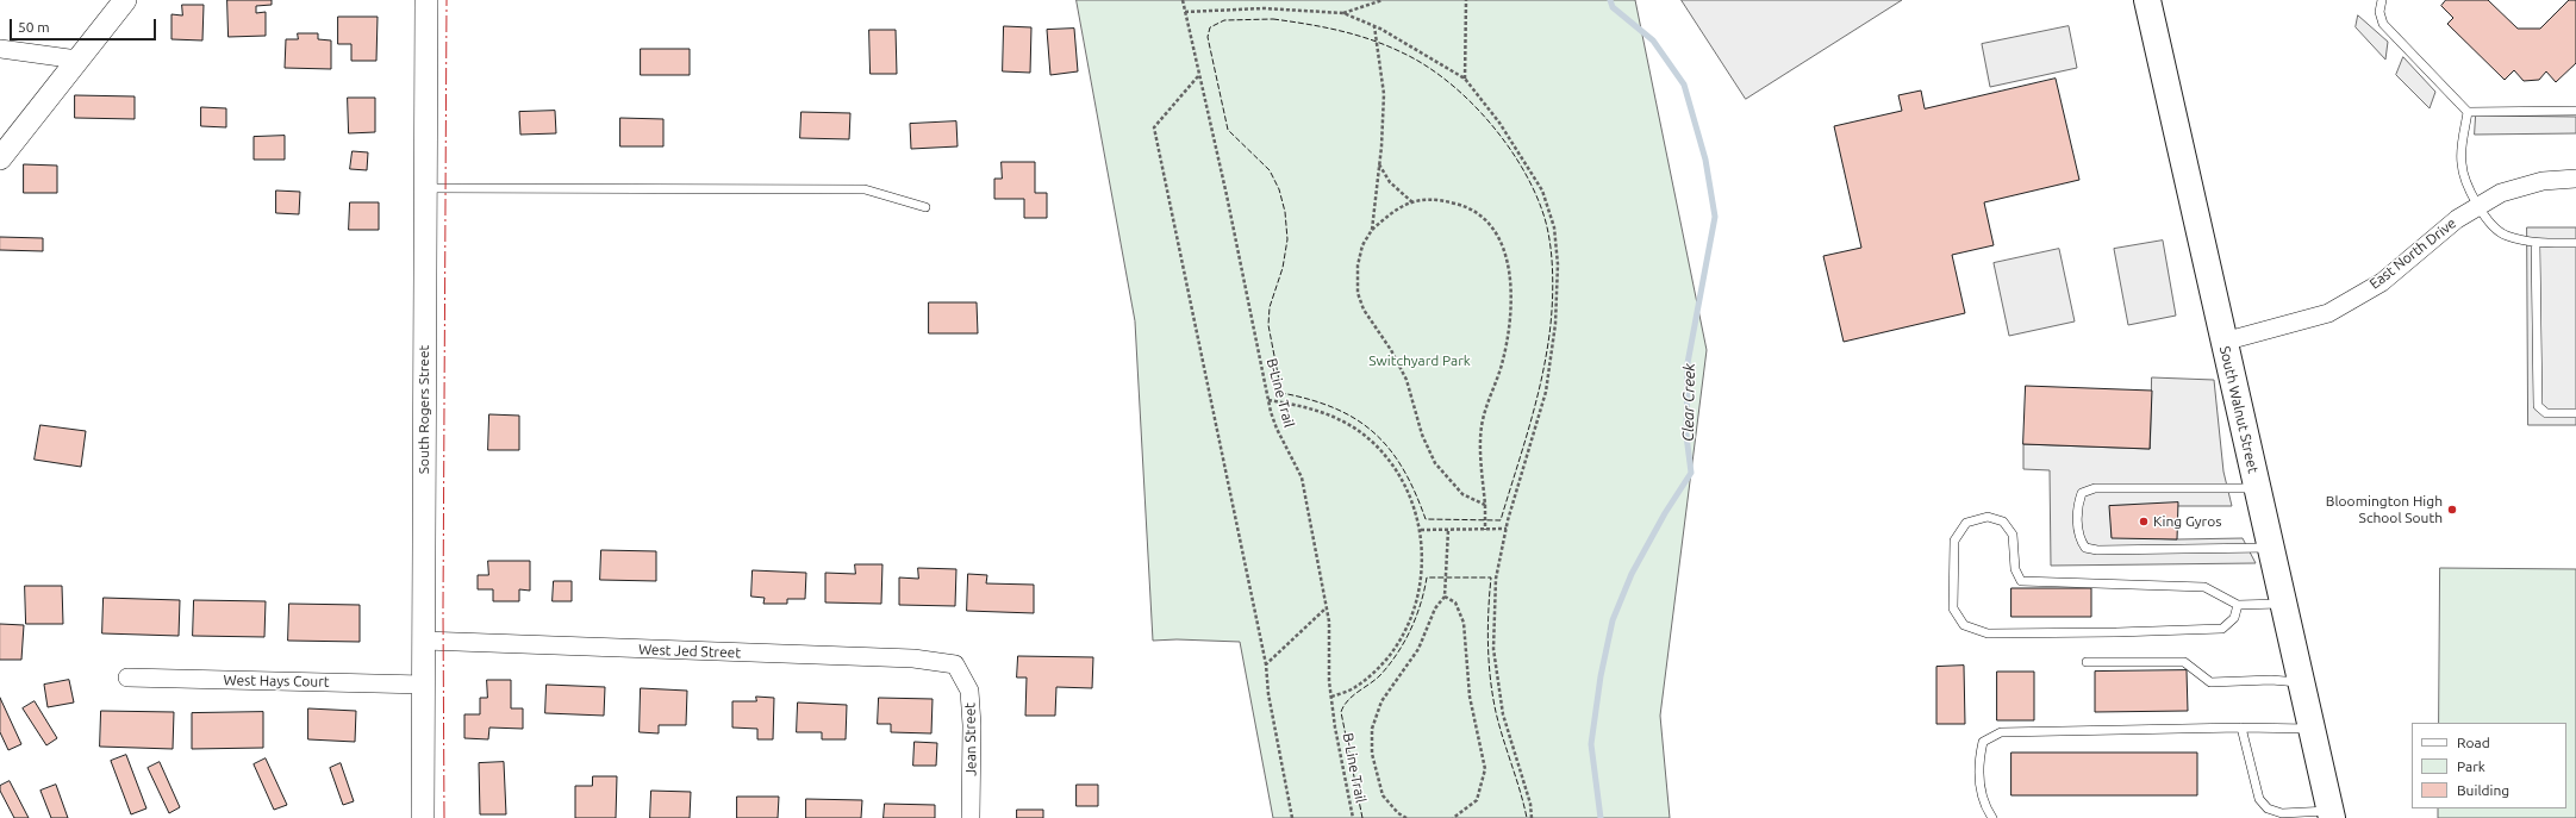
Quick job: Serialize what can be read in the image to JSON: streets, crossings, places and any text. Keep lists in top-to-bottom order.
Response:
{
  "streets": {
    "main road": ["South Walnut Street"],
    "street": [
      "East North Drive",
      "South Rogers Street",
      "West Jed Street",
      "West Hays Court",
      "Jean Street"
    ],
    "path": ["B-Line Trail"]
  },
  "crossings": [
    ["East North Drive", "South Walnut Street"],
    ["South Rogers Street", "West Jed Street"],
    ["South Rogers Street", "West Hays Court"],
    ["West Jed Street", "Jean Street"]
  ],
  "water": ["Clear Creek"],
  "parks": ["Switchyard Park"],
  "places": ["Bloomington High School South", "King Gyros"],
  "legend": ["Road", "Park", "Building"],
  "scale_bar": "50 m"
}
